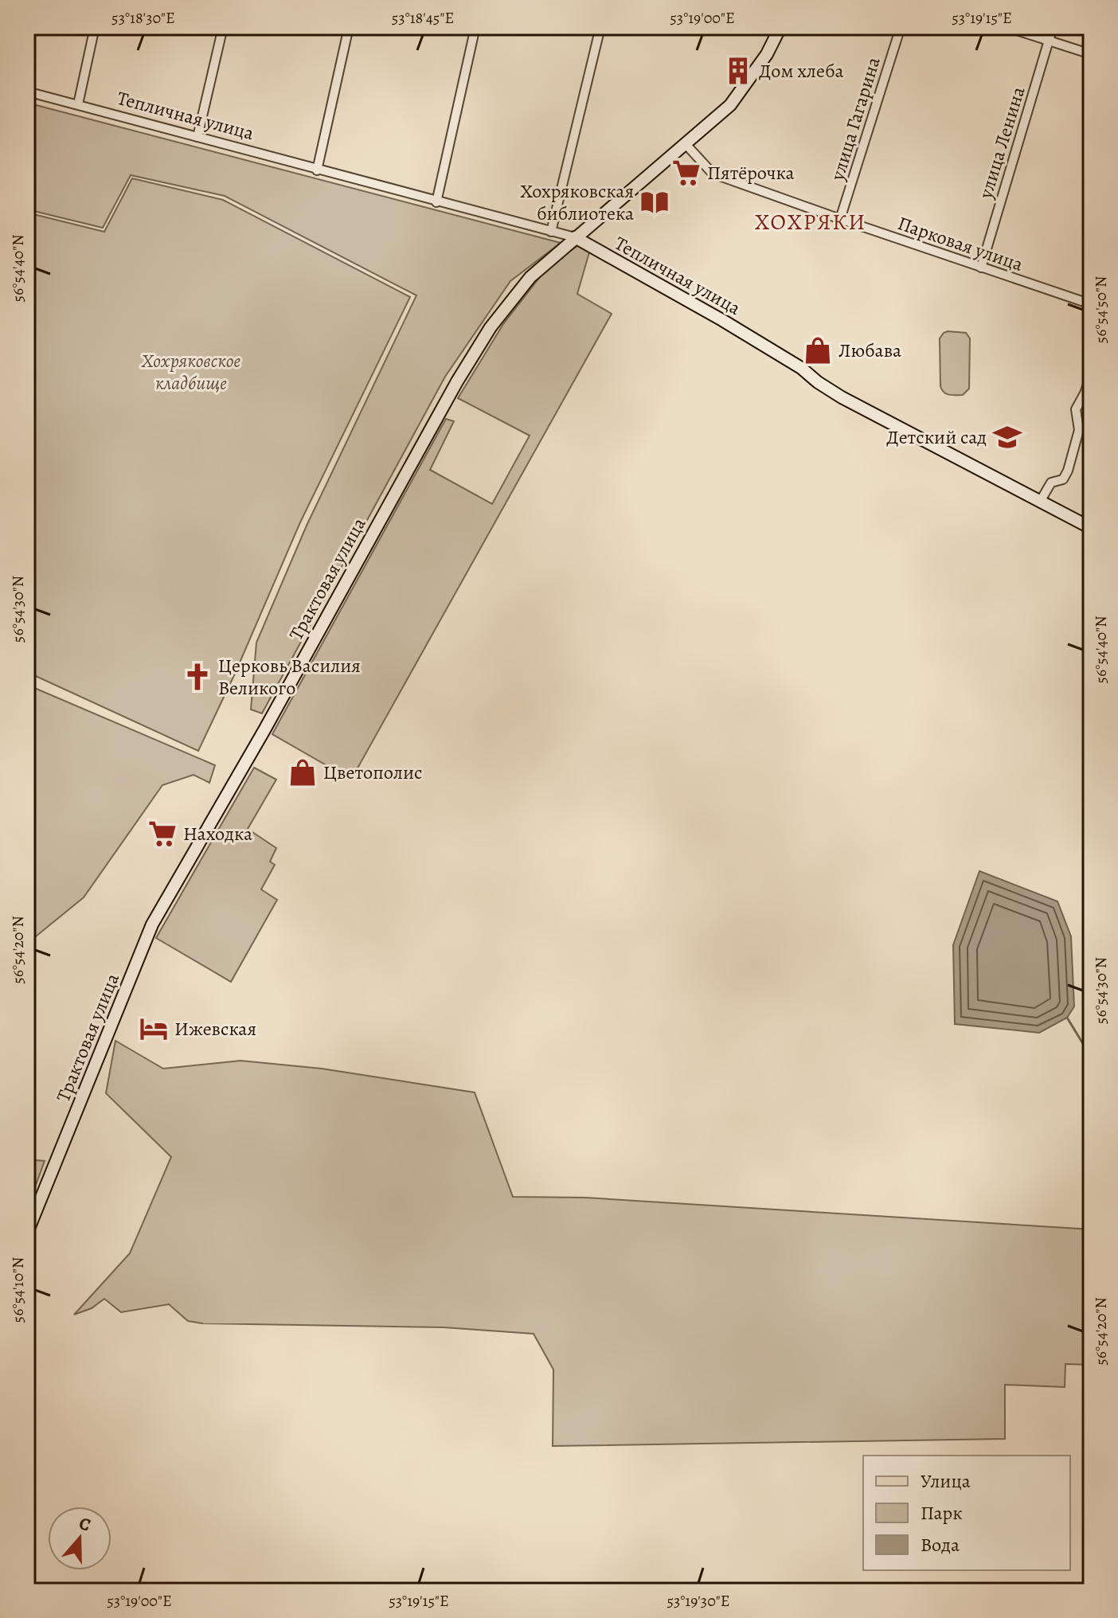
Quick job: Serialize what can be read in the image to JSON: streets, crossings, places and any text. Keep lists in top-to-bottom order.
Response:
{
  "streets": {
    "street": [
      "Тепличная улица",
      "улица Гагарина",
      "улица Ленина",
      "Парковая улица",
      "Трактовая улица"
    ]
  },
  "crossings": [
    ["Тепличная улица", "Трактовая улица"],
    ["улица Гагарина", "Парковая улица"],
    ["улица Ленина", "Парковая улица"],
    ["Парковая улица", "Трактовая улица"]
  ],
  "districts": ["ХОХРЯКИ"],
  "parks": ["Хохряковское кладбище"],
  "places": {
    "building": ["Дом хлеба"],
    "supermarket": ["Пятёрочка", "Находка"],
    "library": ["Хохряковская библиотека"],
    "shop": ["Любава", "Цветополис"],
    "school or university": ["Детский сад"],
    "church": ["Церковь Василия Великого"],
    "hotel": ["Ижевская"]
  },
  "legend": ["Улица", "Парк", "Вода"],
  "north": "top",
  "coordinates": [
    "53°18'30\"E",
    "53°18'45\"E",
    "53°19'00\"E",
    "53°19'15\"E",
    "56°54'40\"N",
    "56°54'50\"N",
    "56°54'30\"N",
    "56°54'20\"N",
    "56°54'10\"N",
    "53°19'30\"E"
  ]
}
